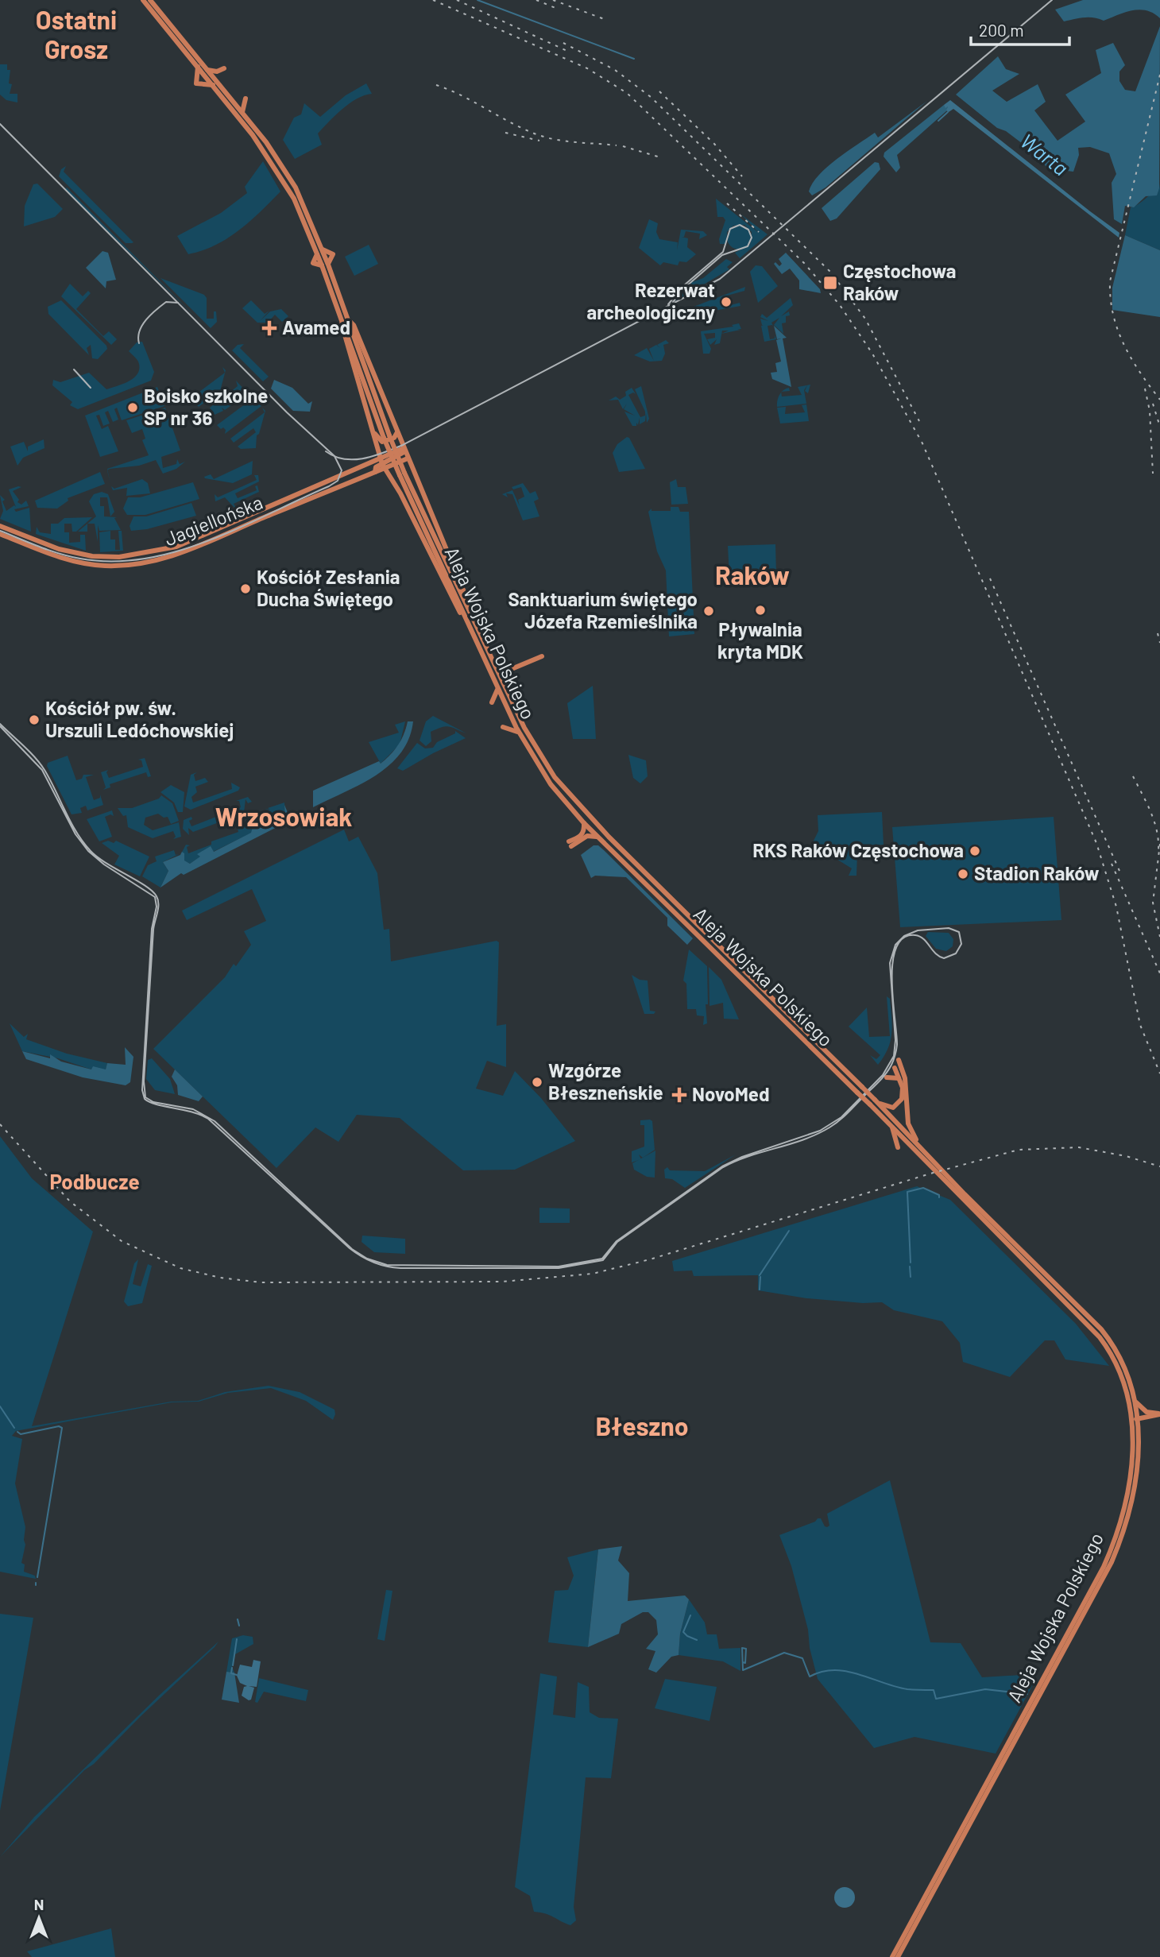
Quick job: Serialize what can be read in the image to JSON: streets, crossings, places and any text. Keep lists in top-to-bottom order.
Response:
{
  "streets": {
    "main road": ["Jagiellońska", "Aleja Wojska Polskiego"]
  },
  "crossings": [
    ["Jagiellońska", "Aleja Wojska Polskiego"]
  ],
  "districts": [
    "Ostatni Grosz",
    "Raków",
    "Wrzosowiak",
    "Podbucze",
    "Błeszno"
  ],
  "water": ["Warta"],
  "places": {
    "transit": ["Częstochowa Raków"],
    "other": [
      "Rezerwat archeologiczny",
      "Boisko szkolne SP nr 36",
      "Kościół Zesłania Ducha Świętego",
      "Pływalnia kryta MDK",
      "Sanktuarium świętego Józefa Rzemieślnika",
      "Kościół pw. św. Urszuli Ledóchowskiej",
      "RKS Raków Częstochowa",
      "Stadion Raków",
      "Wzgórze Błeszneńskie"
    ],
    "health": ["Avamed", "NovoMed"]
  },
  "scale_bar": "200 m",
  "north": "top"
}
